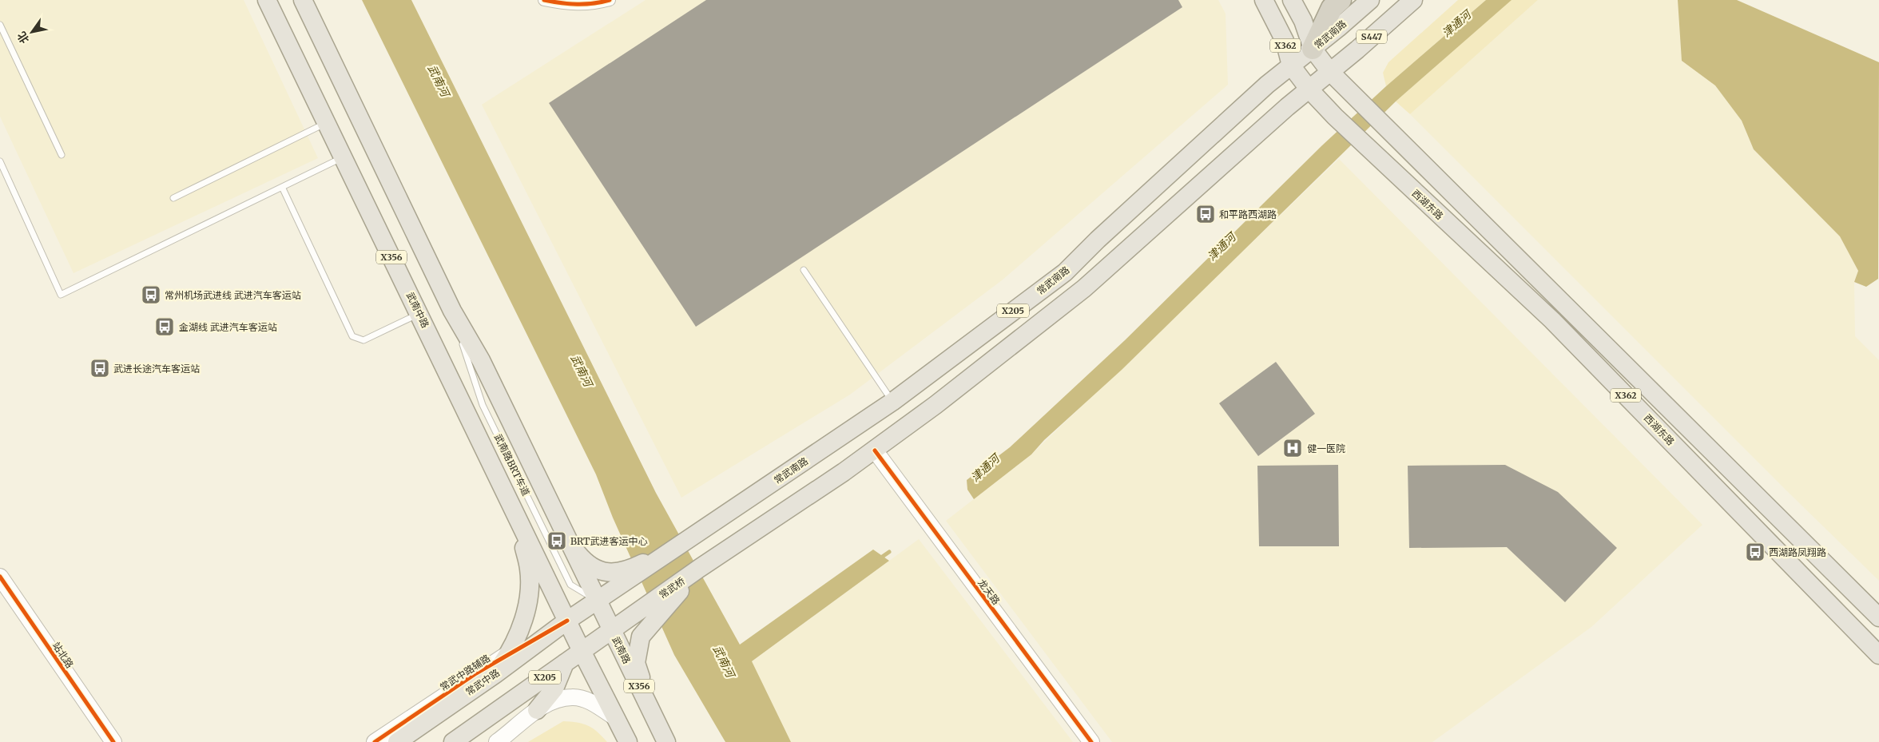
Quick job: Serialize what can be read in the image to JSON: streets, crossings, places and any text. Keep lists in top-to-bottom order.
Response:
{
  "streets": {
    "main road": [
      "常武南路",
      "S447",
      "X362",
      "西湖东路",
      "X356",
      "武南中路",
      "X205",
      "常武桥",
      "武南路",
      "常武中路"
    ],
    "street": ["龙天路", "站北路", "常武中路辅路"],
    "lane": ["武南路BRT车道"]
  },
  "crossings": [
    ["常武南路", "X362"],
    ["常武南路", "X205"],
    ["S447", "X362"],
    ["S447", "西湖东路"],
    ["S447", "X205"],
    ["X362", "西湖东路"],
    ["X362", "X205"],
    ["西湖东路", "X205"],
    ["X356", "武南中路"],
    ["X356", "X205"],
    ["X356", "武南路BRT车道"],
    ["X356", "武南路"],
    ["X356", "常武中路辅路"],
    ["X356", "常武中路"],
    ["武南中路", "X205"],
    ["武南中路", "常武中路辅路"],
    ["武南中路", "常武中路"],
    ["X205", "武南路BRT车道"],
    ["X205", "常武桥"],
    ["X205", "龙天路"],
    ["X205", "武南路"],
    ["X205", "常武中路辅路"],
    ["X205", "常武中路"],
    ["武南路BRT车道", "武南路"],
    ["常武桥", "龙天路"],
    ["常武中路辅路", "常武中路"]
  ],
  "water": ["津通河", "武南河"],
  "places": {
    "bus stop": [
      "和平路西湖路",
      "常州机场武进线 武进汽车客运站",
      "金湖线 武进汽车客运站",
      "武进长途汽车客运站",
      "BRT武进客运中心",
      "西湖路凤翔路"
    ],
    "hospital": ["健一医院"]
  },
  "north": "bottom left"
}
